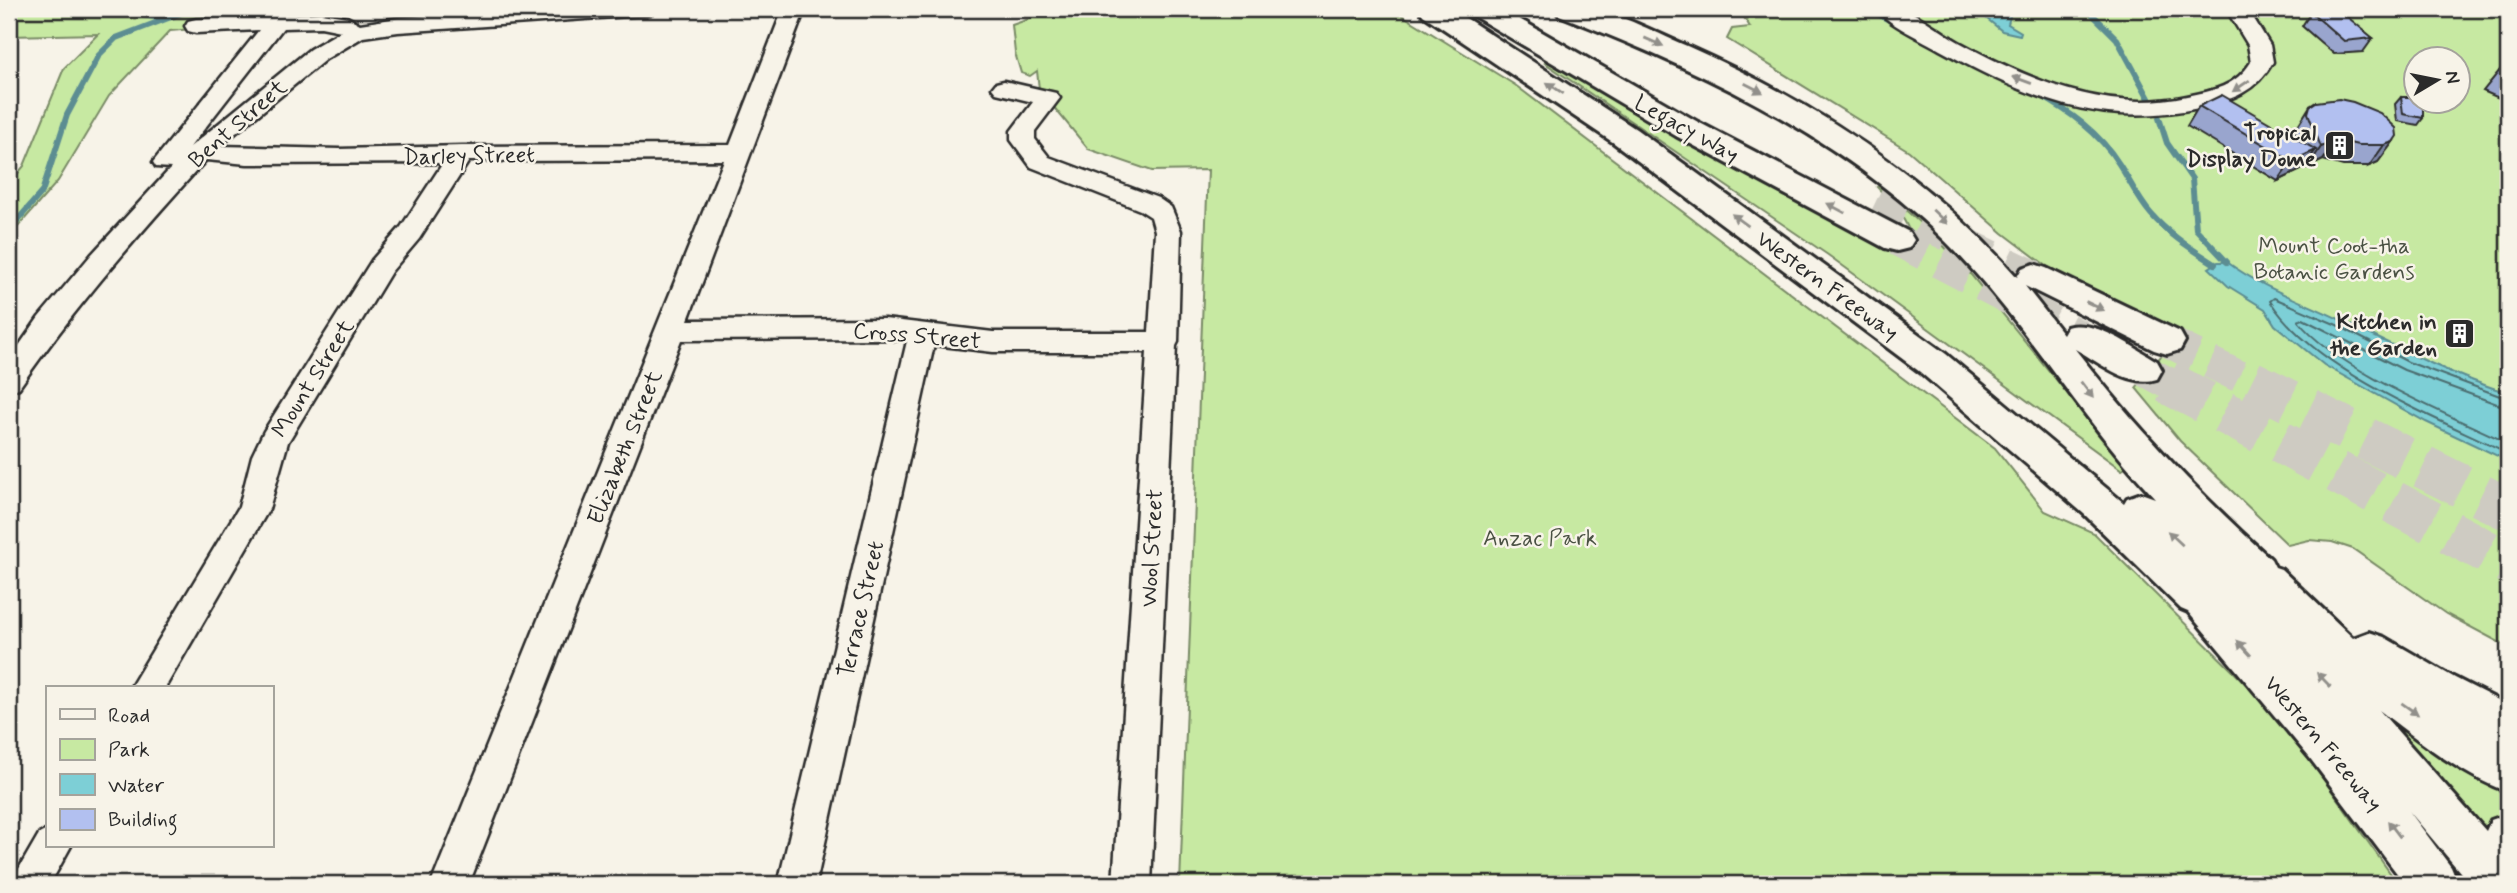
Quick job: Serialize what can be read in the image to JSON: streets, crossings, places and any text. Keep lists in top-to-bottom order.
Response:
{
  "streets": {
    "highway": ["Legacy Way", "Western Freeway"],
    "street": [
      "Bent Street",
      "Darley Street",
      "Cross Street",
      "Mount Street",
      "Elizabeth Street",
      "Wool Street",
      "Terrace Street"
    ]
  },
  "crossings": [
    ["Bent Street", "Darley Street"],
    ["Darley Street", "Mount Street"],
    ["Darley Street", "Elizabeth Street"],
    ["Cross Street", "Elizabeth Street"],
    ["Cross Street", "Wool Street"],
    ["Cross Street", "Terrace Street"]
  ],
  "parks": ["Mount Coot-tha Botanic Gardens", "Anzac Park"],
  "places": {
    "building": ["Tropical Display Dome", "Kitchen in the Garden"]
  },
  "legend": [
    "Road",
    "Park",
    "Water",
    "Building"
  ],
  "north": "right"
}
